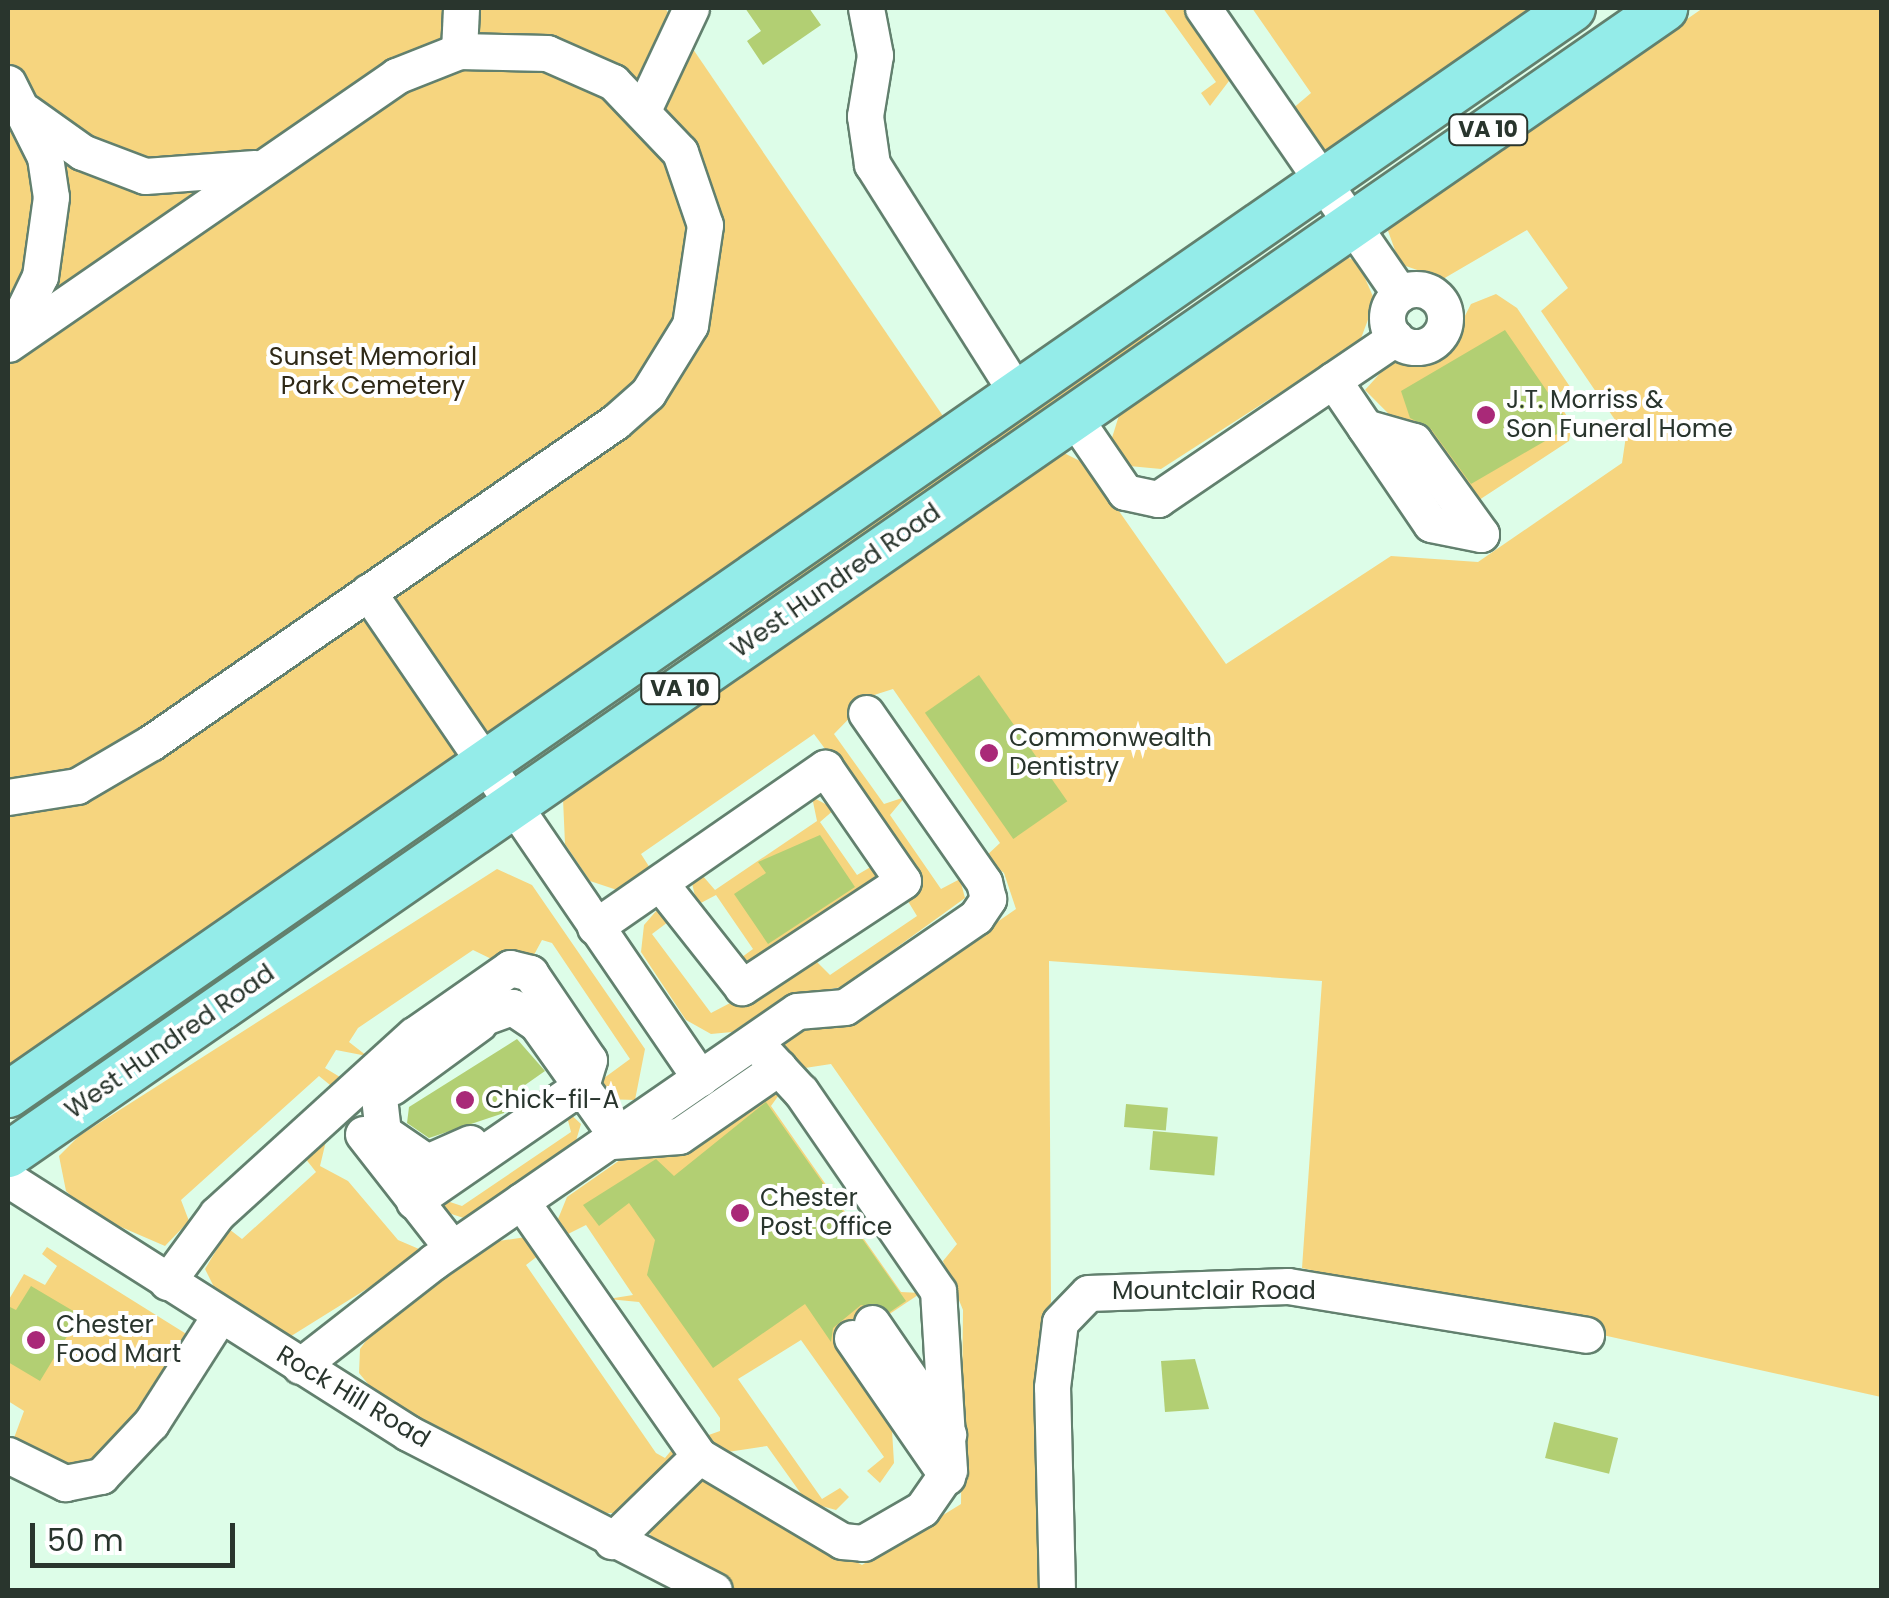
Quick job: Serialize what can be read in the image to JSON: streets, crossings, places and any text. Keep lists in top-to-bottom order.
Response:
{
  "streets": {
    "main road": ["VA 10", "West Hundred Road"],
    "street": ["Mountclair Road", "Rock Hill Road"]
  },
  "parks": ["Sunset Memorial Park Cemetery"],
  "places": [
    "J.T. Morriss & Son Funeral Home",
    "Commonwealth Dentistry",
    "Chick-fil-A",
    "Chester Post Office",
    "Chester Food Mart"
  ],
  "scale_bar": "50 m"
}
